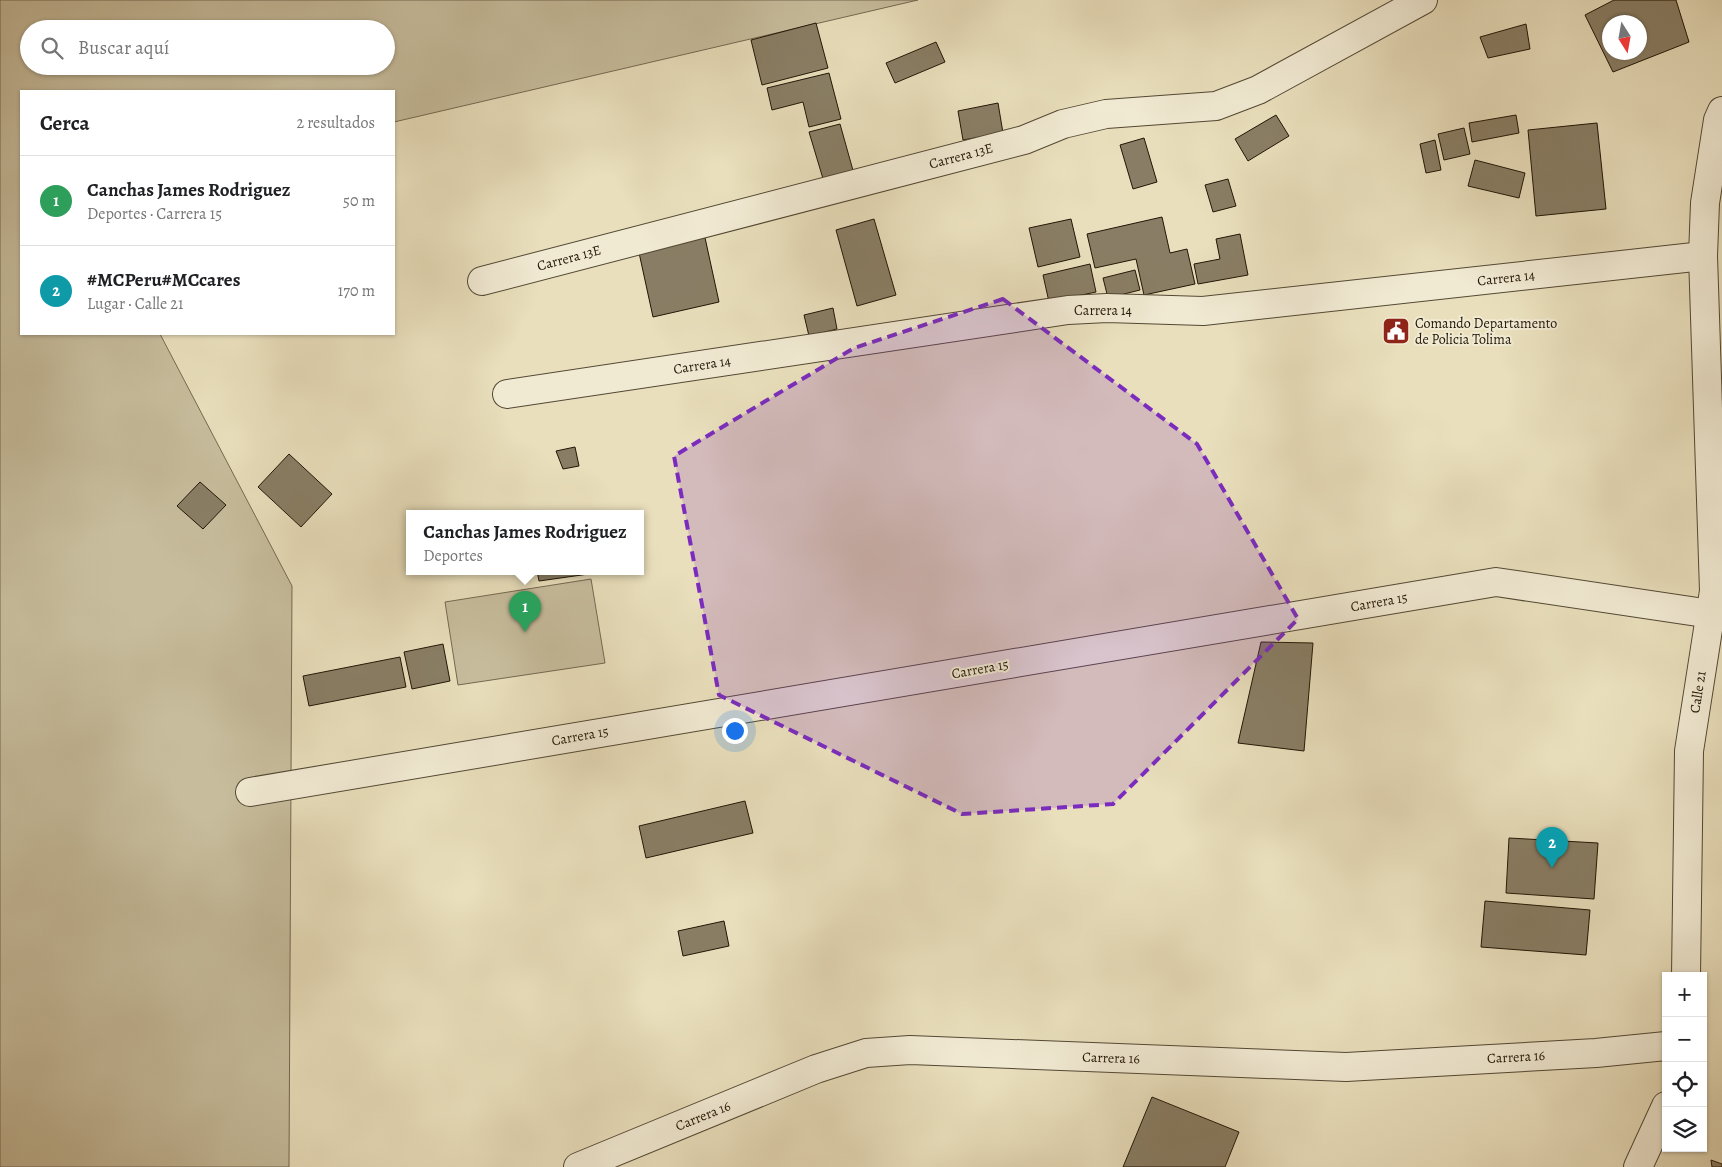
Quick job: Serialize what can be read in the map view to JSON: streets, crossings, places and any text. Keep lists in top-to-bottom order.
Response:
{
  "streets": {
    "street": [
      "Carrera 13E",
      "Carrera 14",
      "Carrera 15",
      "Calle 21",
      "Carrera 16"
    ]
  },
  "crossings": [
    ["Carrera 14", "Calle 21"],
    ["Carrera 15", "Calle 21"]
  ],
  "places": {
    "public building": ["Comando Departamento de Policia Tolima"]
  },
  "north": "bottom",
  "page": {
    "search": "Buscar aquí",
    "heading": ["Cerca", "2 resultados"],
    "list": [
      {
        "mark": "1",
        "name": "Canchas James Rodriguez",
        "note": "Deportes · Carrera 15",
        "value": "50 m"
      },
      {
        "mark": "2",
        "name": "#MCPeru#MCcares",
        "note": "Lugar · Calle 21",
        "value": "170 m"
      }
    ],
    "popup": ["Canchas James Rodriguez", "Deportes"],
    "pins": ["1", "2"],
    "map_buttons": ["+", "−"]
  }
}
